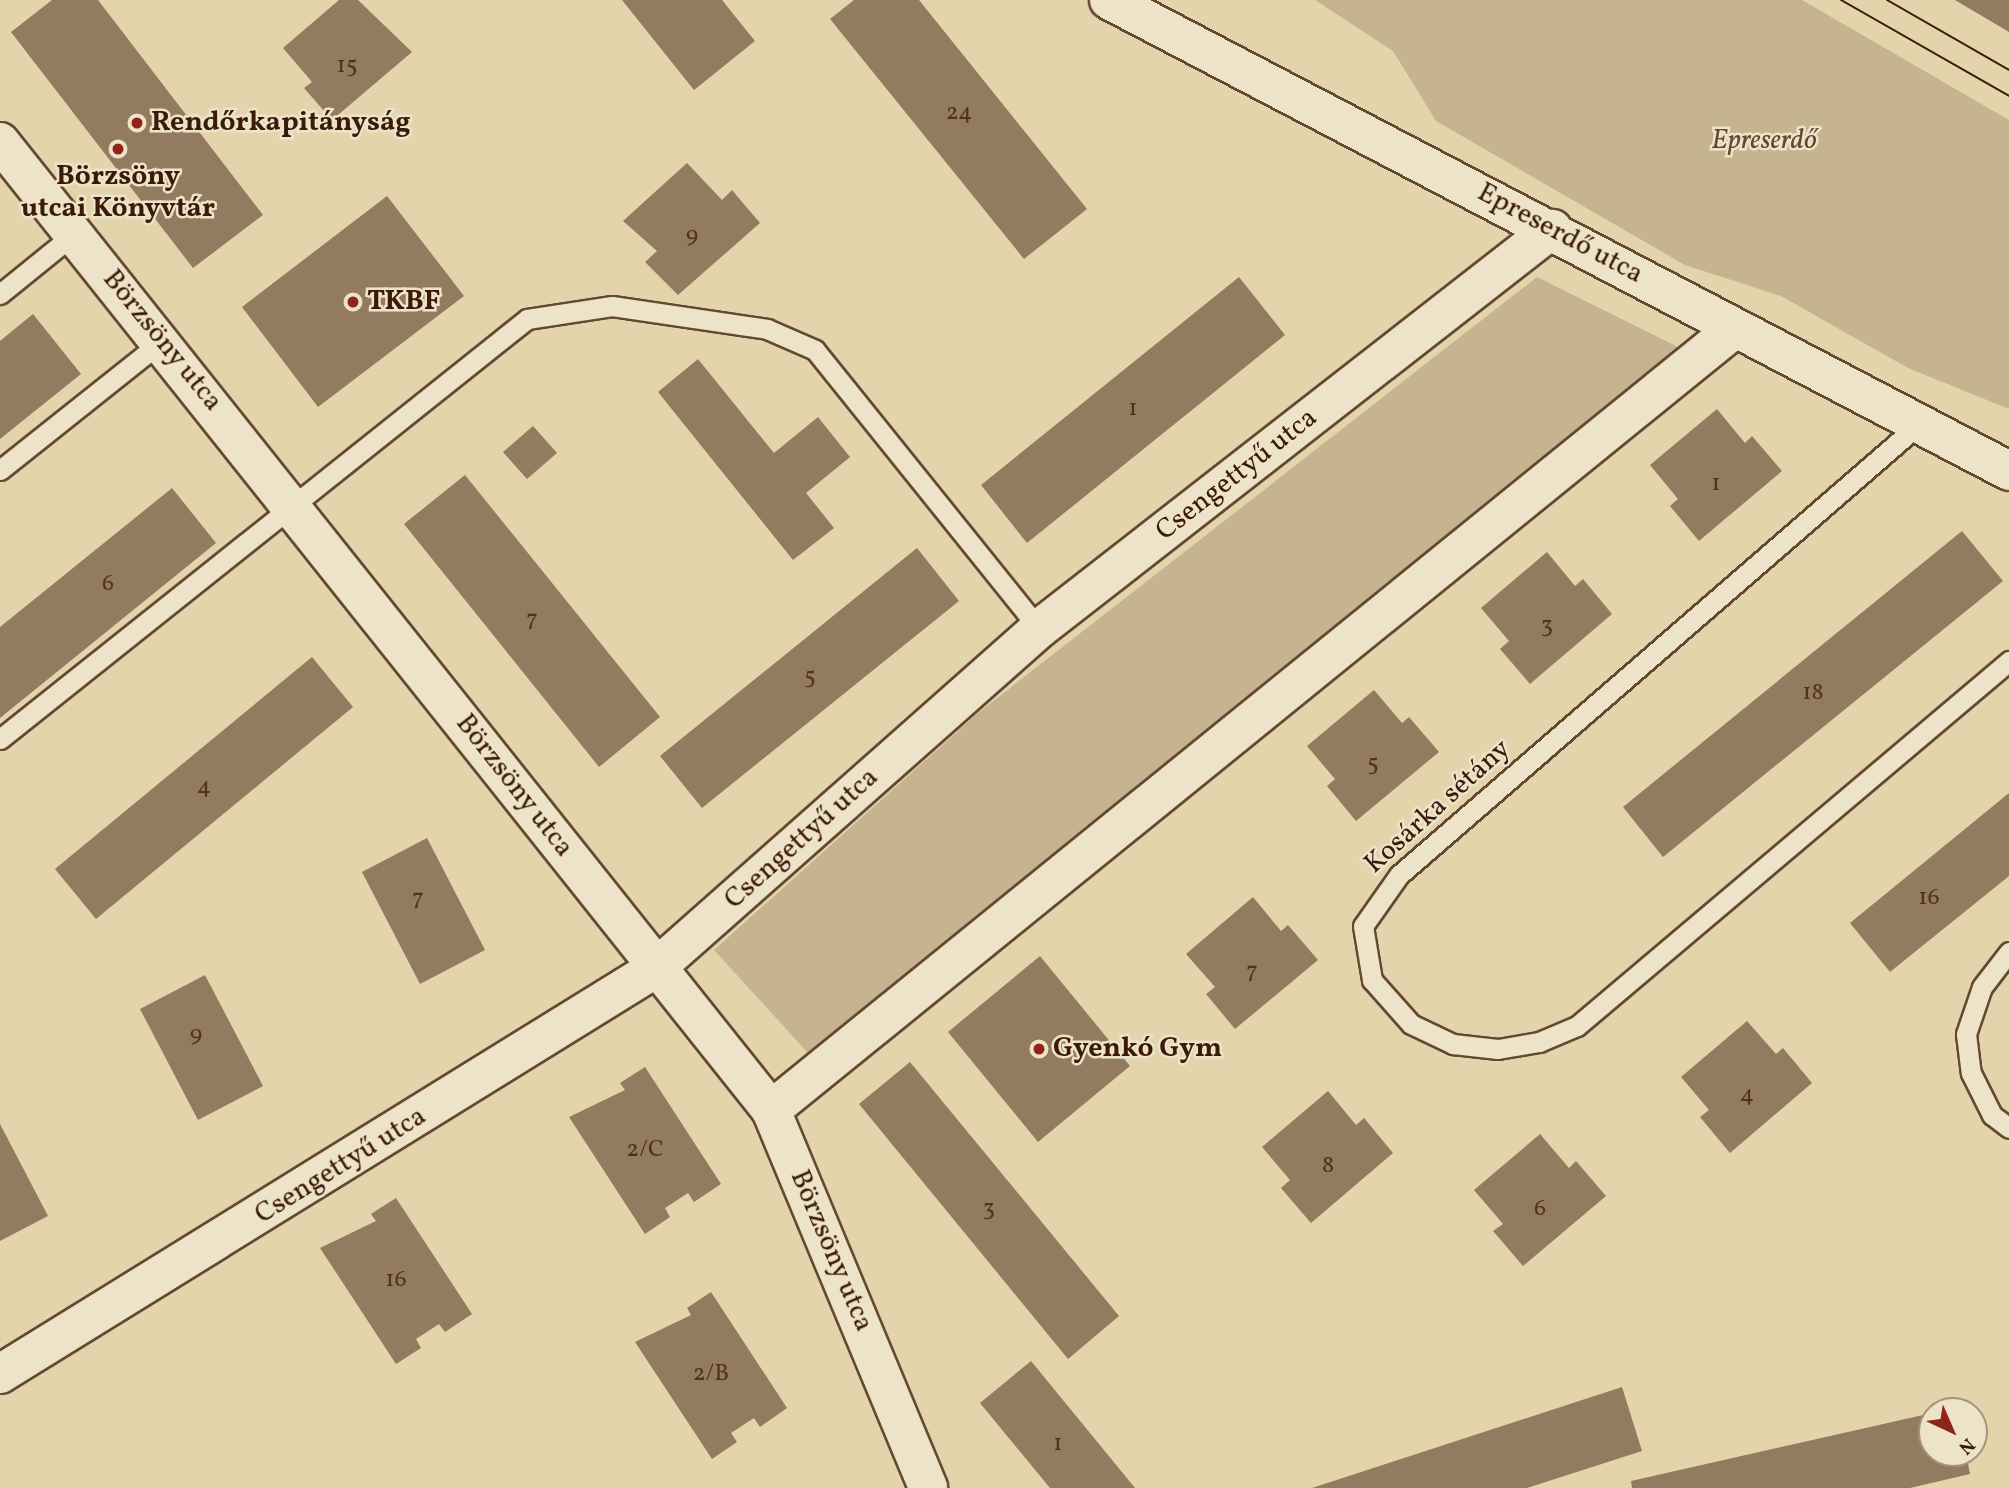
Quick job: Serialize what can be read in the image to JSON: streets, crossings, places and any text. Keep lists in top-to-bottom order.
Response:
{
  "streets": {
    "street": ["Epreserdő utca", "Börzsöny utca", "Csengettyű utca"],
    "lane": ["Kosárka sétány"]
  },
  "crossings": [
    ["Epreserdő utca", "Csengettyű utca"],
    ["Epreserdő utca", "Kosárka sétány"],
    ["Börzsöny utca", "Csengettyű utca"]
  ],
  "parks": ["Epreserdő"],
  "places": [
    "Rendőrkapitányság",
    "Börzsöny utcai Könyvtár",
    "TKBF",
    "Gyenkó Gym"
  ],
  "house_numbers": [
    "15",
    "24",
    "9",
    "1",
    "1",
    "6",
    "7",
    "3",
    "5",
    "18",
    "5",
    "4",
    "16",
    "7",
    "7",
    "9",
    "4",
    "2/C",
    "8",
    "3",
    "6",
    "16",
    "2/B",
    "1"
  ],
  "north": "bottom right"
}
